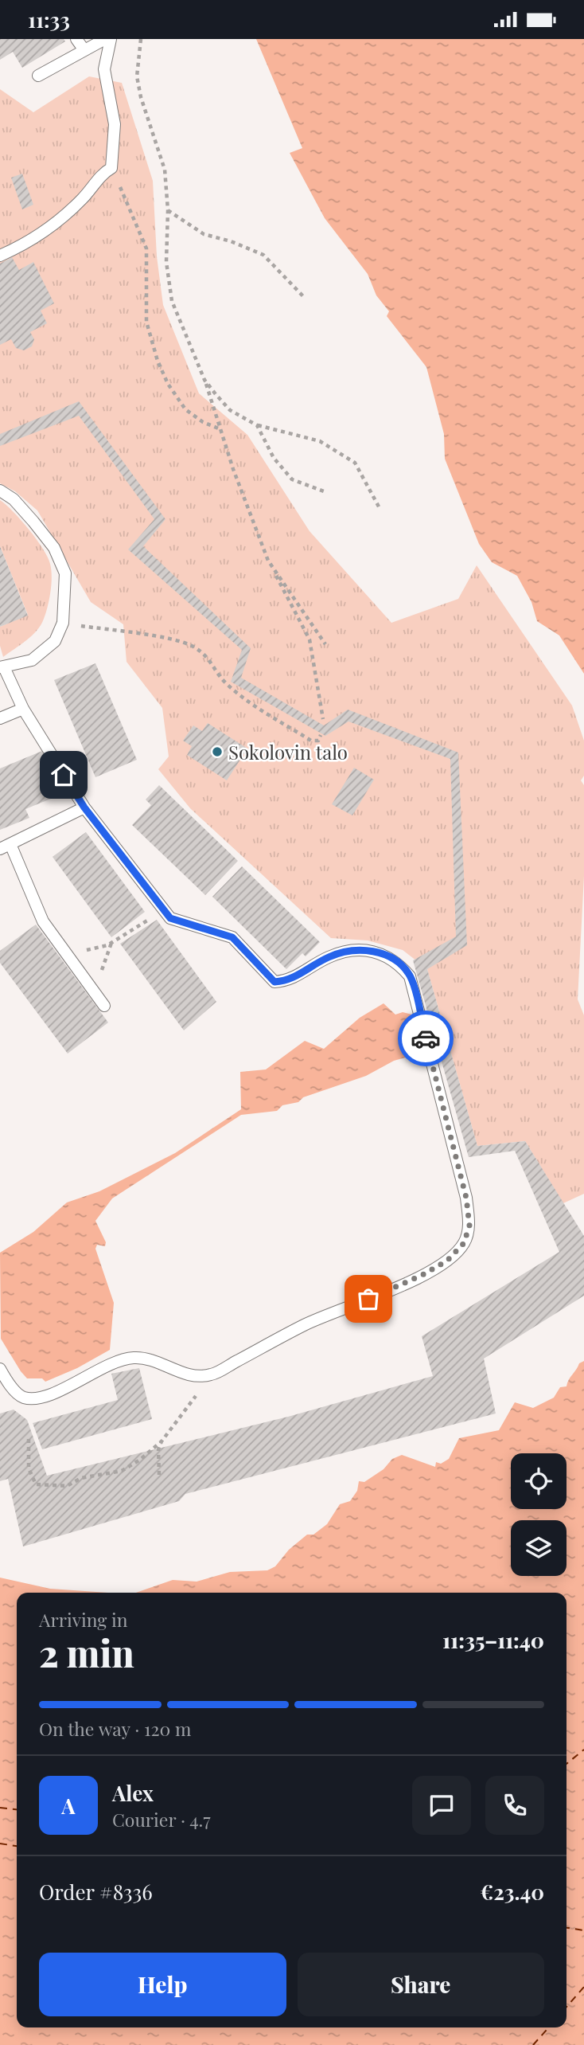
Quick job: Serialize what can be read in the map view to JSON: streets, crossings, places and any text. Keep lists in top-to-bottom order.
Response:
{
  "places": ["Sokolovin talo"],
  "page": {
    "status": "11:33",
    "heading": ["2 min", "Arriving in", "11:35–11:40"],
    "panel": [
      "Alex",
      "Courier · 4.7",
      "Order #8336",
      "€23.40"
    ],
    "bar": "On the way · 120 m",
    "round": "A",
    "buttons": ["Help", "Share"]
  }
}
